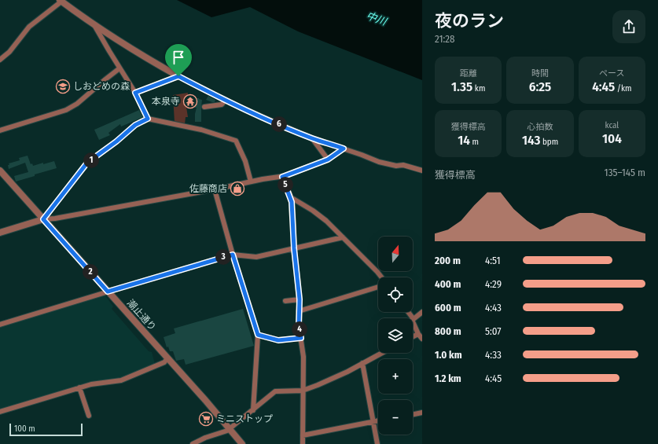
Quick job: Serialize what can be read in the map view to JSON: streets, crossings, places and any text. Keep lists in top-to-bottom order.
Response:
{
  "streets": {
    "street": ["潮止通り"]
  },
  "water": ["中川"],
  "places": {
    "school or university": ["しおどめの森"],
    "temple": ["本泉寺"],
    "shop": ["佐藤商店"],
    "supermarket": ["ミニストップ"]
  },
  "scale_bar": "100 m",
  "north": "top",
  "page": {
    "heading": ["夜のラン", "21:28"],
    "stats": [
      ["距離", "1.35 km"],
      ["時間", "6:25"],
      ["ペース", "4:45 /km"],
      ["獲得標高", "14 m"],
      ["心拍数", "143 bpm"],
      ["kcal", "104"]
    ],
    "pins": [
      "6",
      "1",
      "5",
      "3",
      "2",
      "4"
    ],
    "chart": ["獲得標高", "135–145 m"],
    "map_buttons": ["+", "−"],
    "list": [
      {
        "name": "200 m",
        "note": "4:51"
      },
      {
        "name": "400 m",
        "note": "4:29"
      },
      {
        "name": "600 m",
        "note": "4:43"
      },
      {
        "name": "800 m",
        "note": "5:07"
      },
      {
        "name": "1.0 km",
        "note": "4:33"
      },
      {
        "name": "1.2 km",
        "note": "4:45"
      }
    ],
    "scale": "100 m"
  }
}
